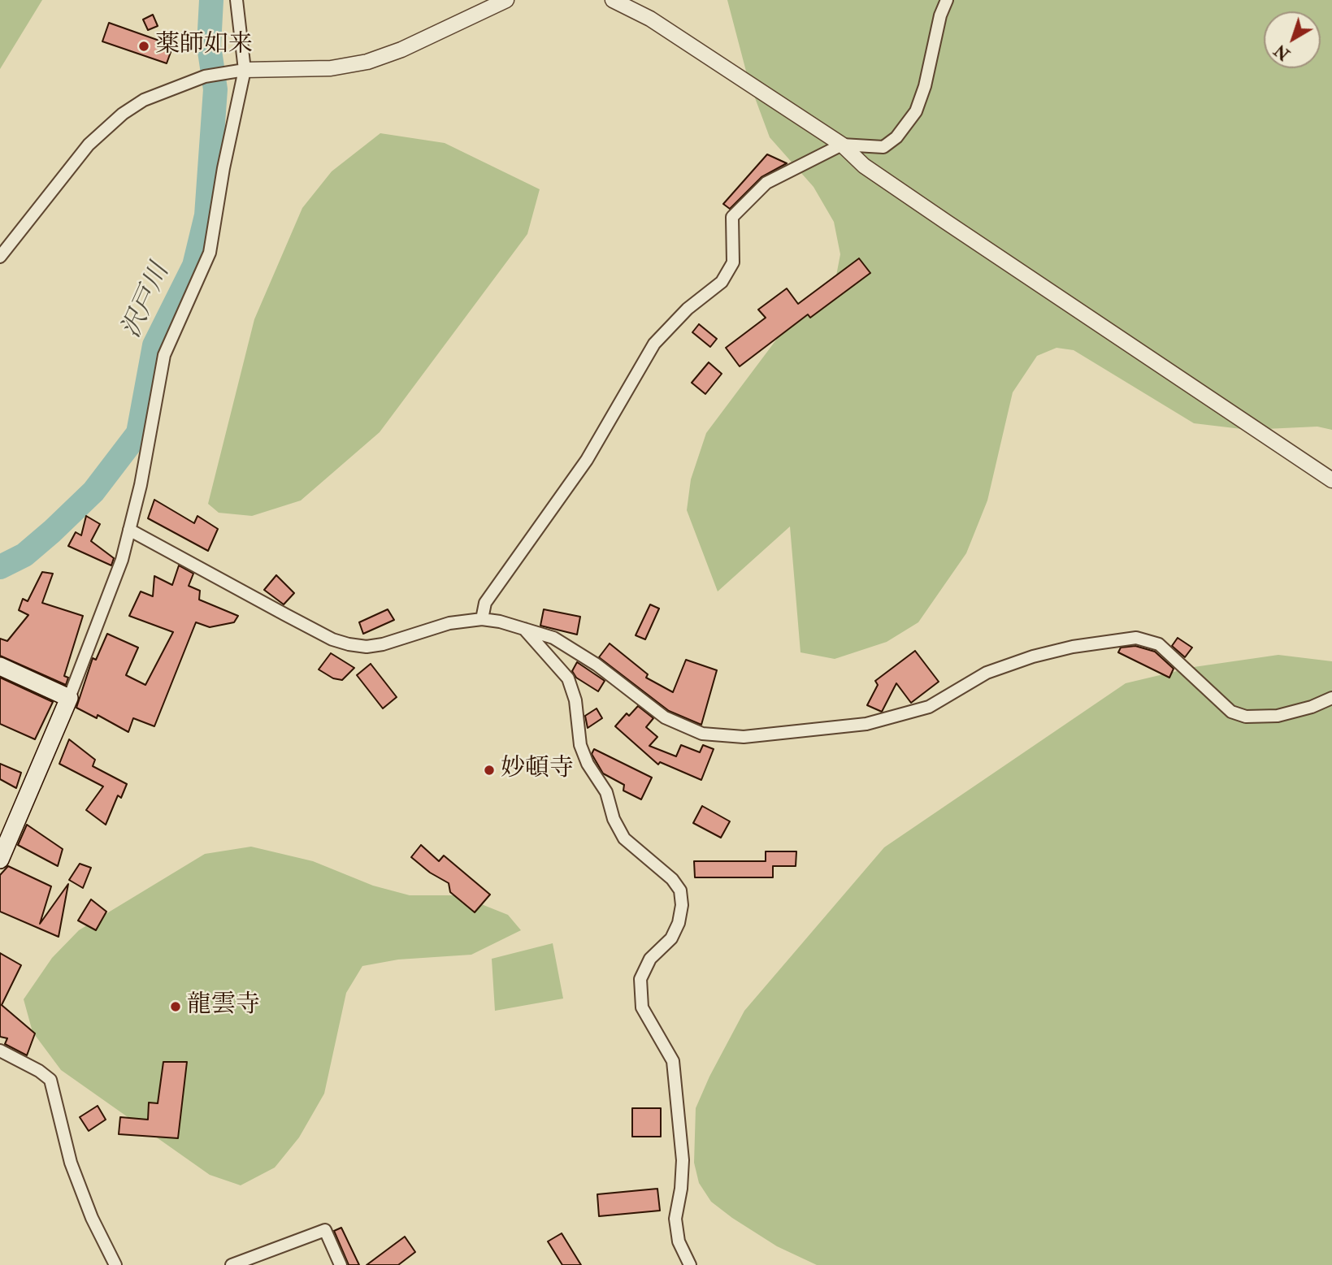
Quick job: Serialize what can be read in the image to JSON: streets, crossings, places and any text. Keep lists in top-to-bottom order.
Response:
{
  "water": ["沢戸川"],
  "places": ["薬師如来", "妙頓寺", "龍雲寺"],
  "north": "bottom left"
}
